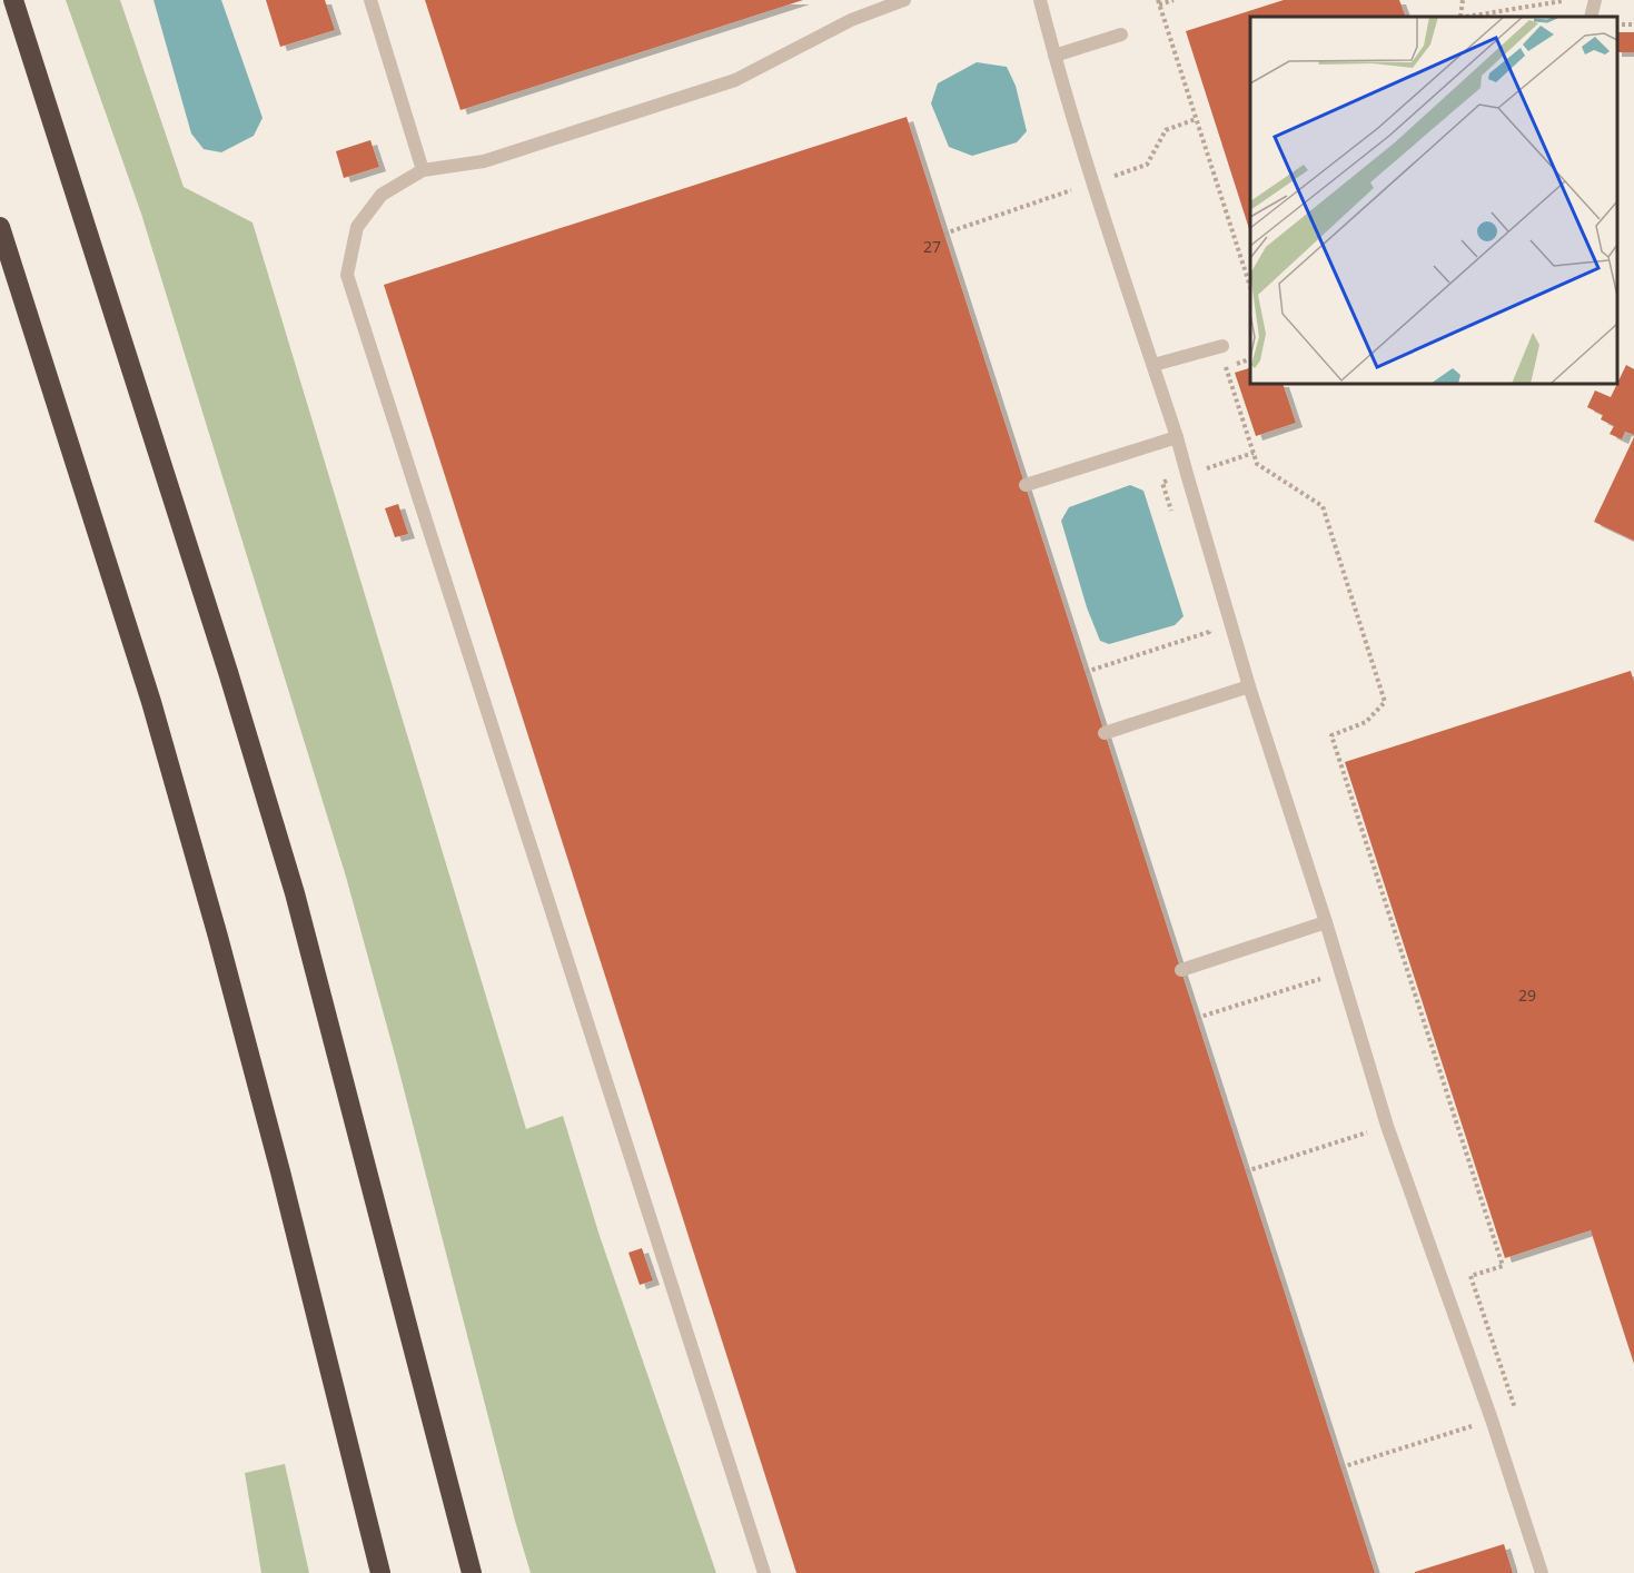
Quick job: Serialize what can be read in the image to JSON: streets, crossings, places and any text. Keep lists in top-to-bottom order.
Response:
{
  "house_numbers": ["27", "29"]
}
